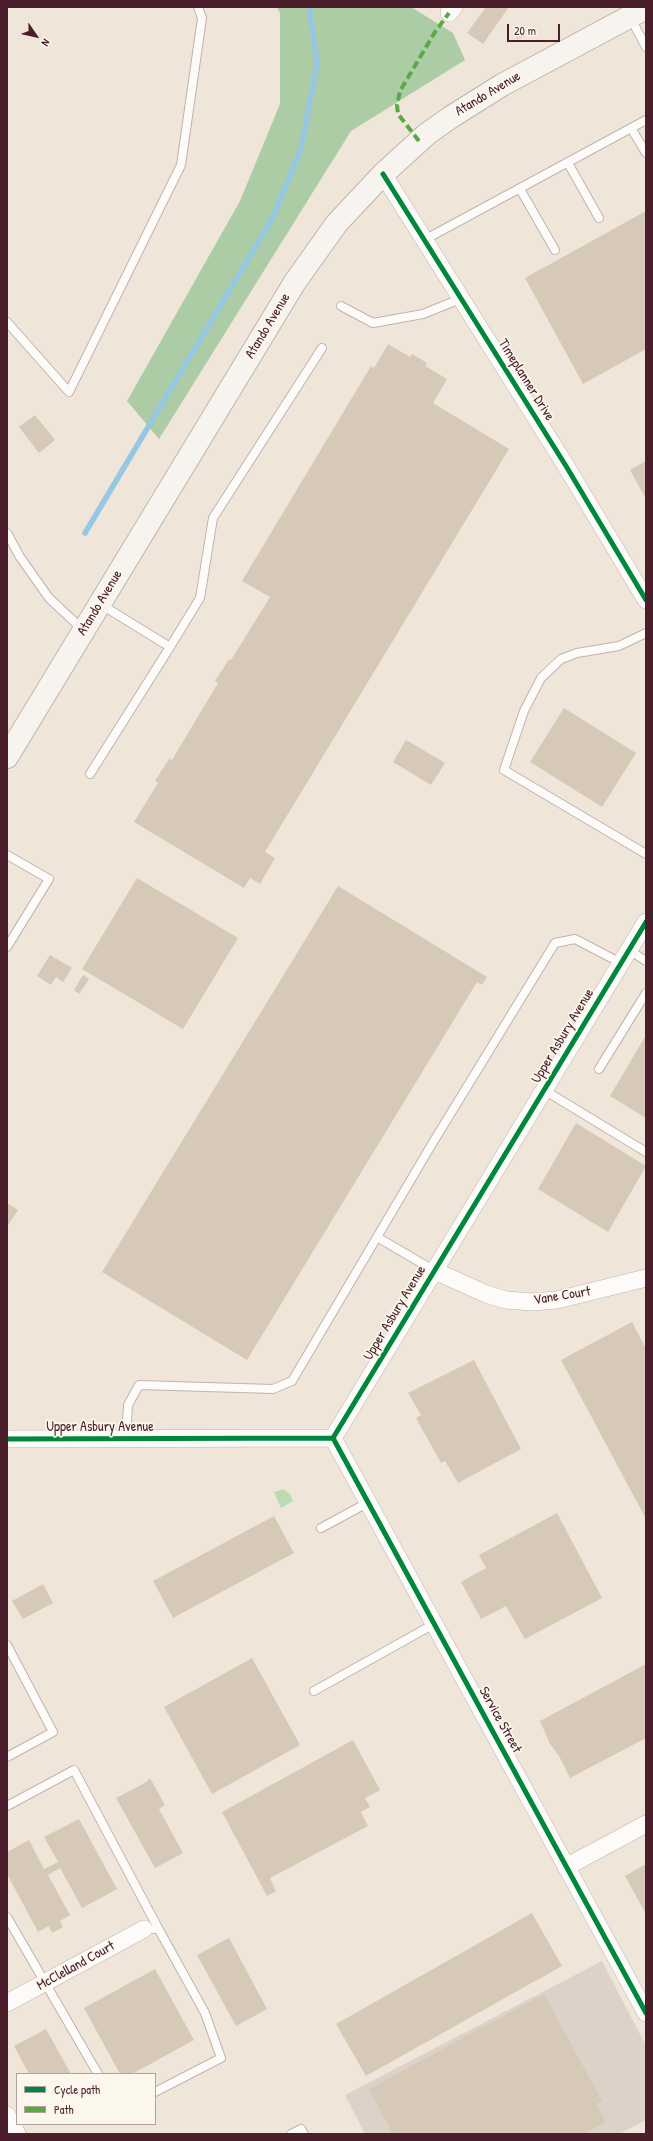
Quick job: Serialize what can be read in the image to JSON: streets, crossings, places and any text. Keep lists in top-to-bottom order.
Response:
{
  "streets": {
    "main road": ["Atando Avenue"],
    "street": [
      "Timeplanner Drive",
      "Upper Asbury Avenue",
      "Vane Court",
      "Service Street",
      "McClelland Court"
    ]
  },
  "crossings": [
    ["Atando Avenue", "Timeplanner Drive"],
    ["Upper Asbury Avenue", "Vane Court"],
    ["Upper Asbury Avenue", "Service Street"]
  ],
  "legend": ["Cycle path", "Path"],
  "scale_bar": "20 m",
  "north": "bottom right"
}
